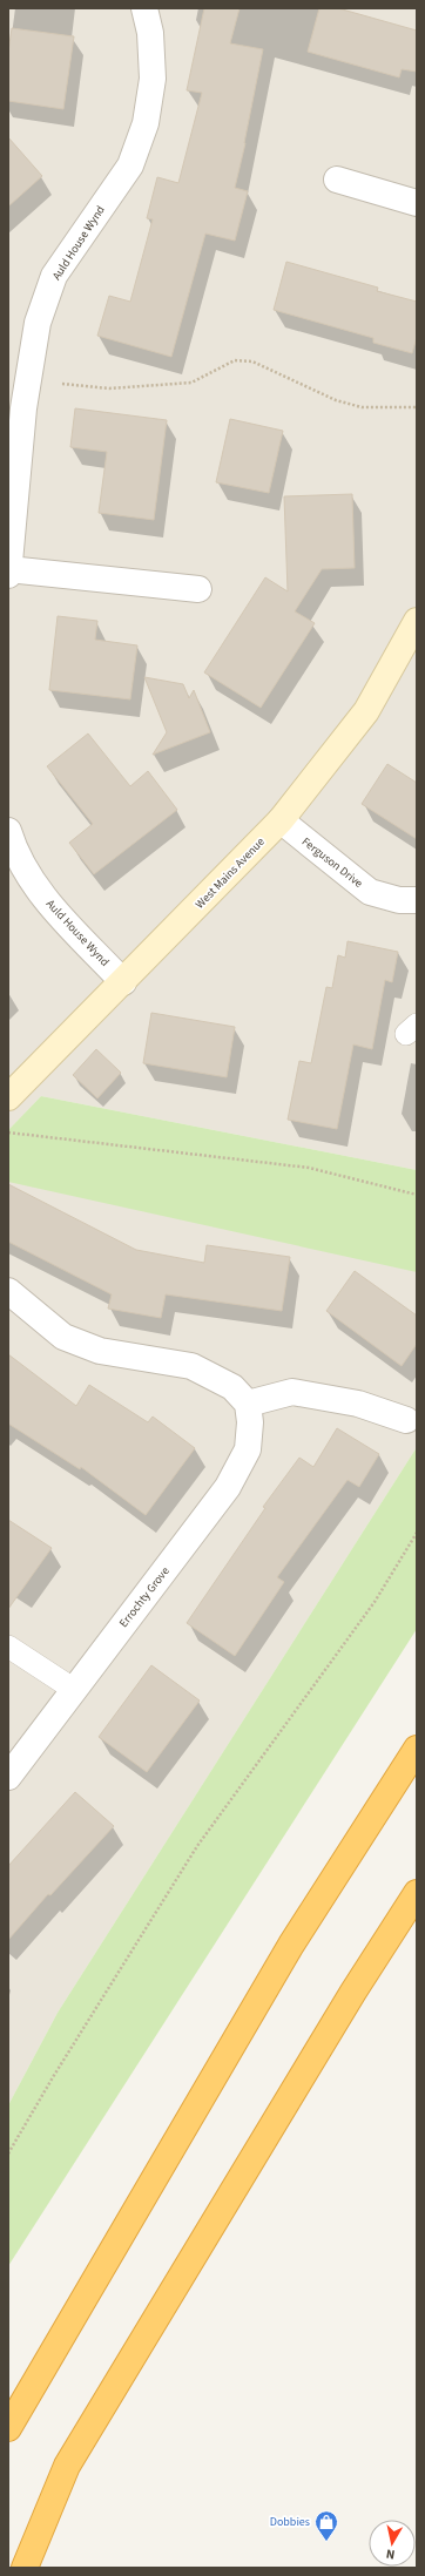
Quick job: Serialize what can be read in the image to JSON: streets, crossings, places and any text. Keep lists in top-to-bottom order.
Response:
{
  "streets": {
    "street": [
      "Auld House Wynd",
      "Ferguson Drive",
      "West Mains Avenue",
      "Errochty Grove"
    ]
  },
  "crossings": [
    ["Auld House Wynd", "West Mains Avenue"],
    ["Ferguson Drive", "West Mains Avenue"]
  ],
  "places": {
    "shop": ["Dobbies"]
  },
  "north": "bottom"
}
